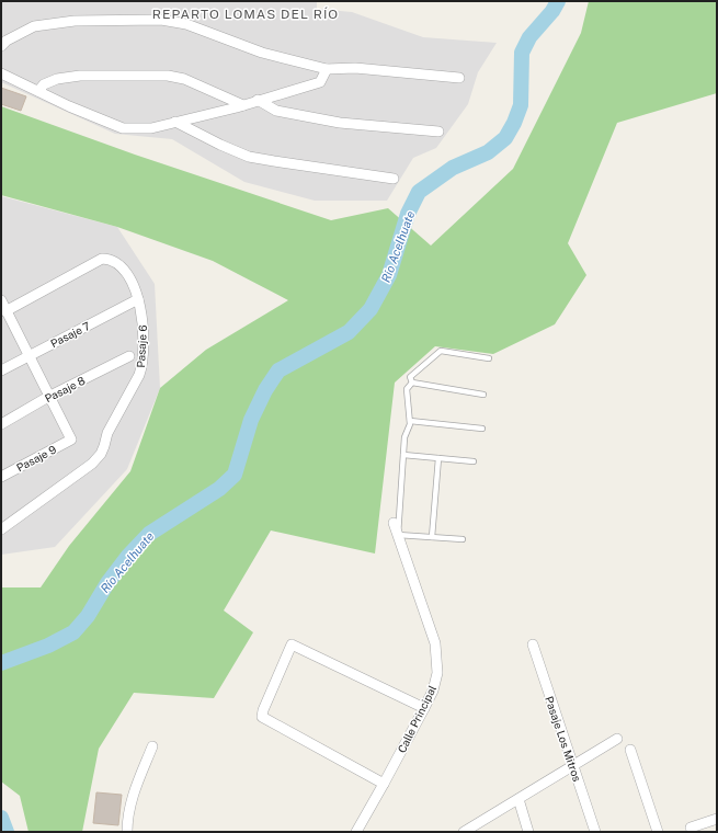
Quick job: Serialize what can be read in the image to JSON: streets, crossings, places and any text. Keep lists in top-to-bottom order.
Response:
{
  "streets": {
    "street": [
      "Pasaje 7",
      "Pasaje 6",
      "Pasaje 8",
      "Pasaje 9",
      "Calle Principal",
      "Pasaje Los Mitros"
    ]
  },
  "crossings": [
    ["Pasaje 7", "Pasaje 6"],
    ["Pasaje 8", "Pasaje 9"]
  ],
  "districts": ["REPARTO LOMAS DEL RÍO"],
  "water": ["Río Acelhuate"]
}
